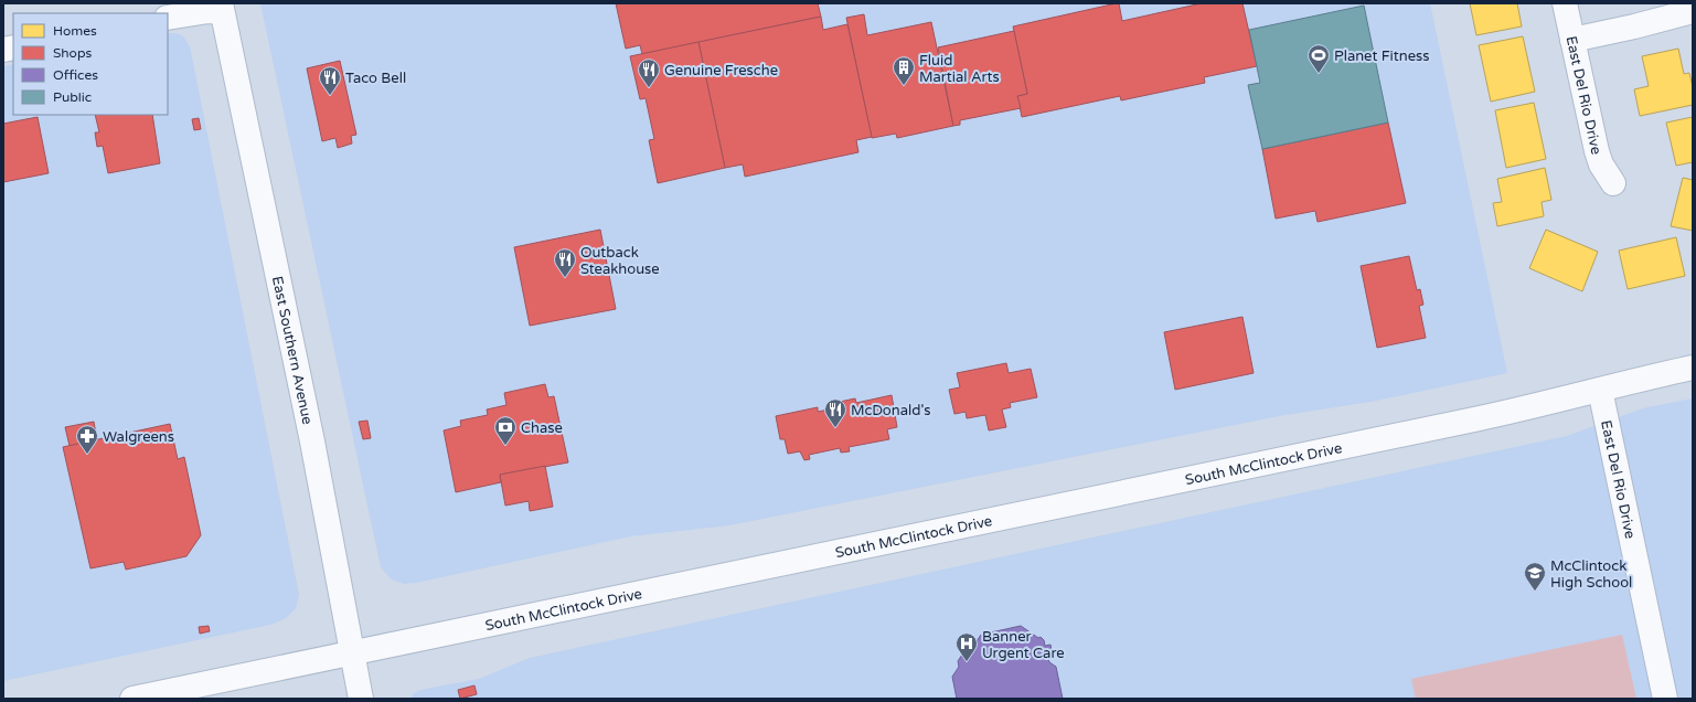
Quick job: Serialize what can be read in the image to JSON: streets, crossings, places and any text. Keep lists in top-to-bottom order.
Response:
{
  "streets": {
    "main road": ["East Del Rio Drive", "East Southern Avenue", "South McClintock Drive"]
  },
  "crossings": [
    ["East Del Rio Drive", "South McClintock Drive"],
    ["East Southern Avenue", "South McClintock Drive"]
  ],
  "places": {
    "sports": ["Planet Fitness"],
    "building": ["Fluid Martial Arts"],
    "restaurant": [
      "Genuine Fresche",
      "Taco Bell",
      "Outback Steakhouse",
      "McDonald's"
    ],
    "bank": ["Chase"],
    "pharmacy": ["Walgreens"],
    "school or university": ["McClintock High School"],
    "hospital": ["Banner Urgent Care"]
  },
  "legend": [
    "Homes",
    "Shops",
    "Offices",
    "Public"
  ]
}
